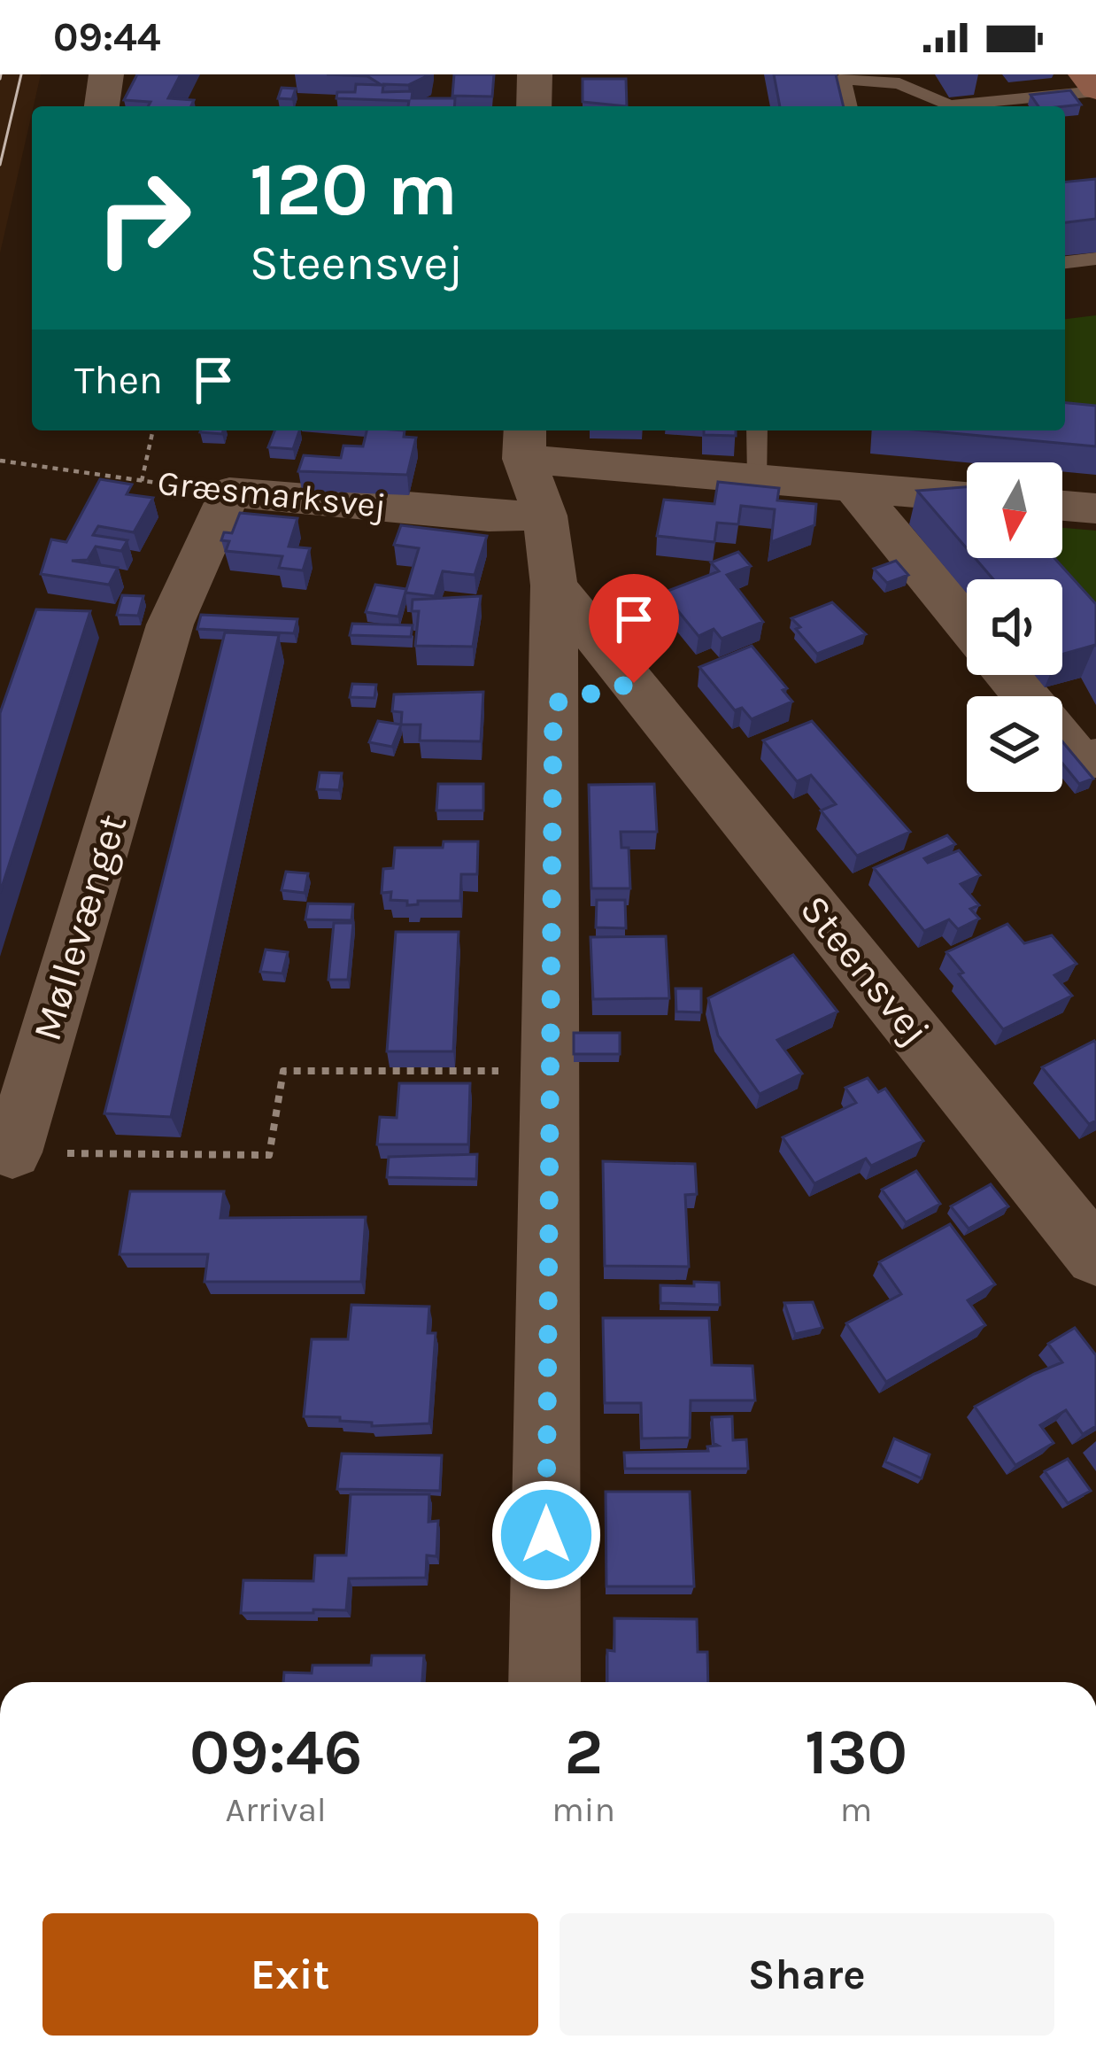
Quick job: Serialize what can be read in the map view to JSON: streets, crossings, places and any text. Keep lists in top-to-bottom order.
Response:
{
  "streets": {
    "street": ["Græsmarksvej", "Møllevænget", "Steensvej"]
  },
  "crossings": [
    ["Græsmarksvej", "Møllevænget"]
  ],
  "north": "bottom",
  "page": {
    "status": "09:44",
    "turn": ["120 m", "Steensvej"],
    "then": "Then",
    "eta": [
      "09:46",
      "Arrival",
      "2",
      "min",
      "130",
      "m"
    ],
    "buttons": ["Exit", "Share"]
  }
}
